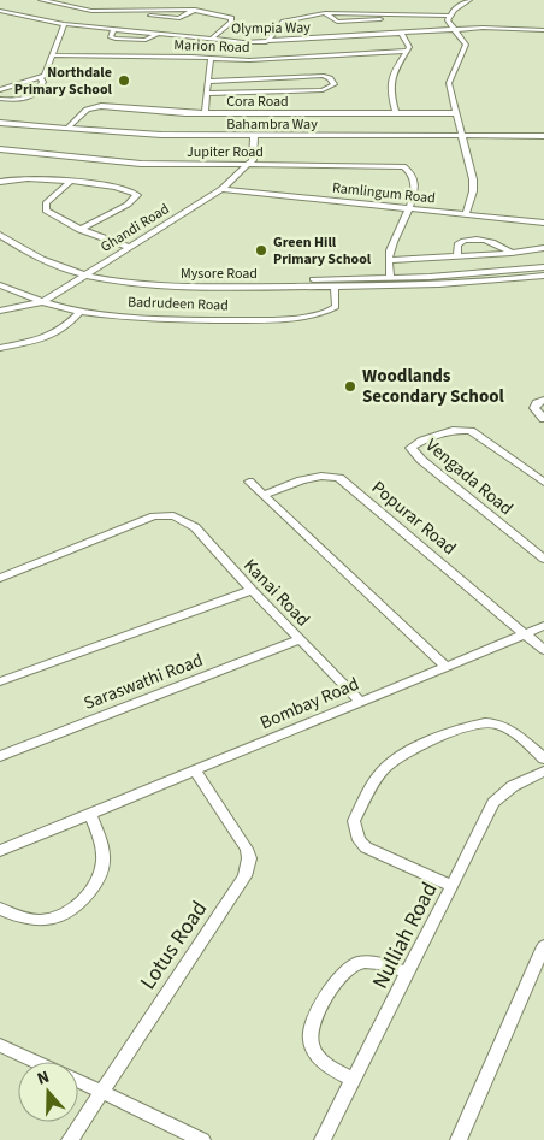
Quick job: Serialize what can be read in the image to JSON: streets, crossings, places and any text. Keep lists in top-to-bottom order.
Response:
{
  "streets": {
    "street": [
      "Olympia Way",
      "Marion Road",
      "Cora Road",
      "Bahambra Way",
      "Jupiter Road",
      "Ramlingum Road",
      "Ghandi Road",
      "Mysore Road",
      "Badrudeen Road",
      "Vengada Road",
      "Popurar Road",
      "Kanai Road",
      "Saraswathi Road",
      "Bombay Road",
      "Nulliah Road",
      "Lotus Road"
    ]
  },
  "crossings": [
    ["Cora Road", "Bahambra Way"],
    ["Jupiter Road", "Ramlingum Road"],
    ["Jupiter Road", "Ghandi Road"],
    ["Ramlingum Road", "Ghandi Road"],
    ["Ghandi Road", "Mysore Road"],
    ["Ghandi Road", "Badrudeen Road"],
    ["Mysore Road", "Badrudeen Road"],
    ["Popurar Road", "Bombay Road"],
    ["Kanai Road", "Saraswathi Road"],
    ["Kanai Road", "Bombay Road"],
    ["Bombay Road", "Lotus Road"]
  ],
  "places": ["Northdale Primary School", "Green Hill Primary School", "Woodlands Secondary School"],
  "north": "top"
}
